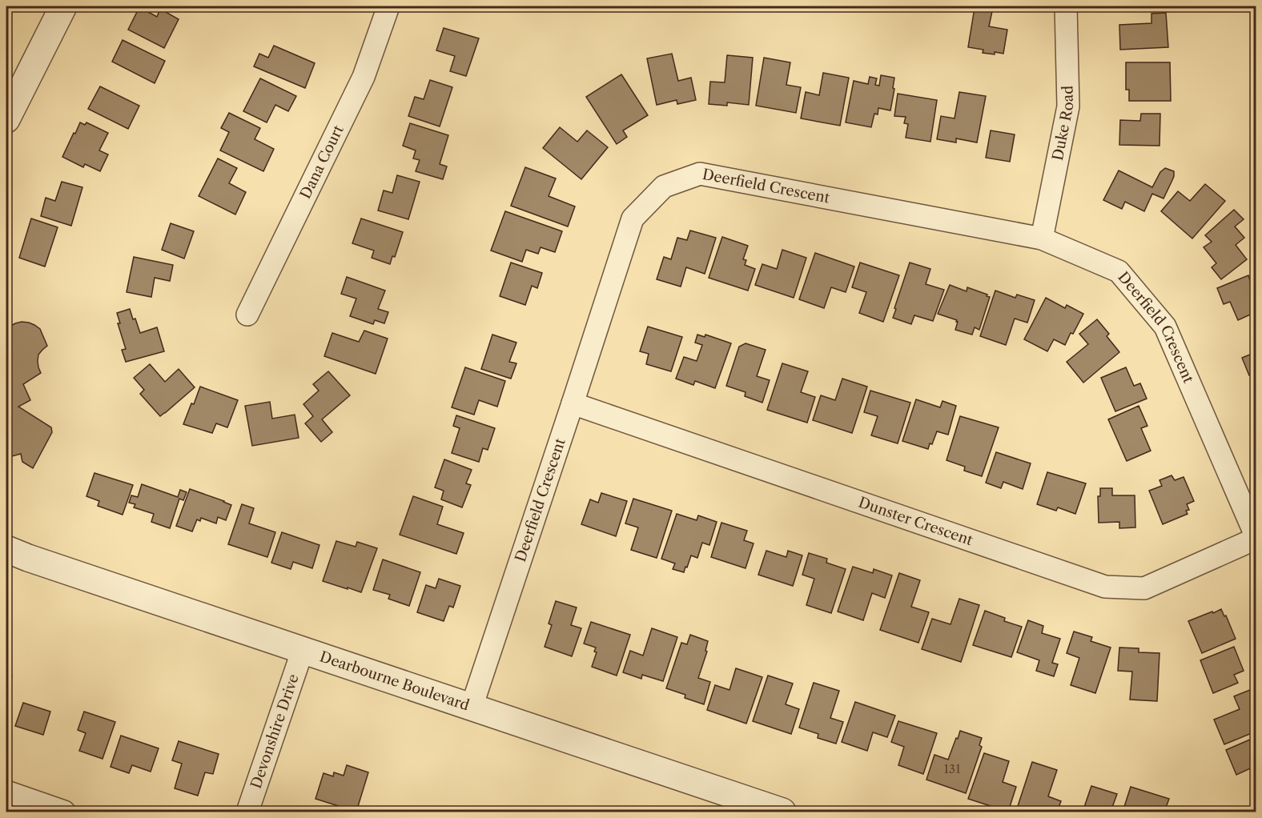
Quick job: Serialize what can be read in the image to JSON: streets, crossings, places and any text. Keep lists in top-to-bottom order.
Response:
{
  "streets": {
    "street": [
      "Duke Road",
      "Dana Court",
      "Deerfield Crescent",
      "Dunster Crescent",
      "Dearbourne Boulevard",
      "Devonshire Drive"
    ]
  },
  "crossings": [
    ["Duke Road", "Deerfield Crescent"],
    ["Deerfield Crescent", "Dunster Crescent"],
    ["Deerfield Crescent", "Dearbourne Boulevard"],
    ["Dearbourne Boulevard", "Devonshire Drive"]
  ],
  "house_numbers": ["131"]
}
